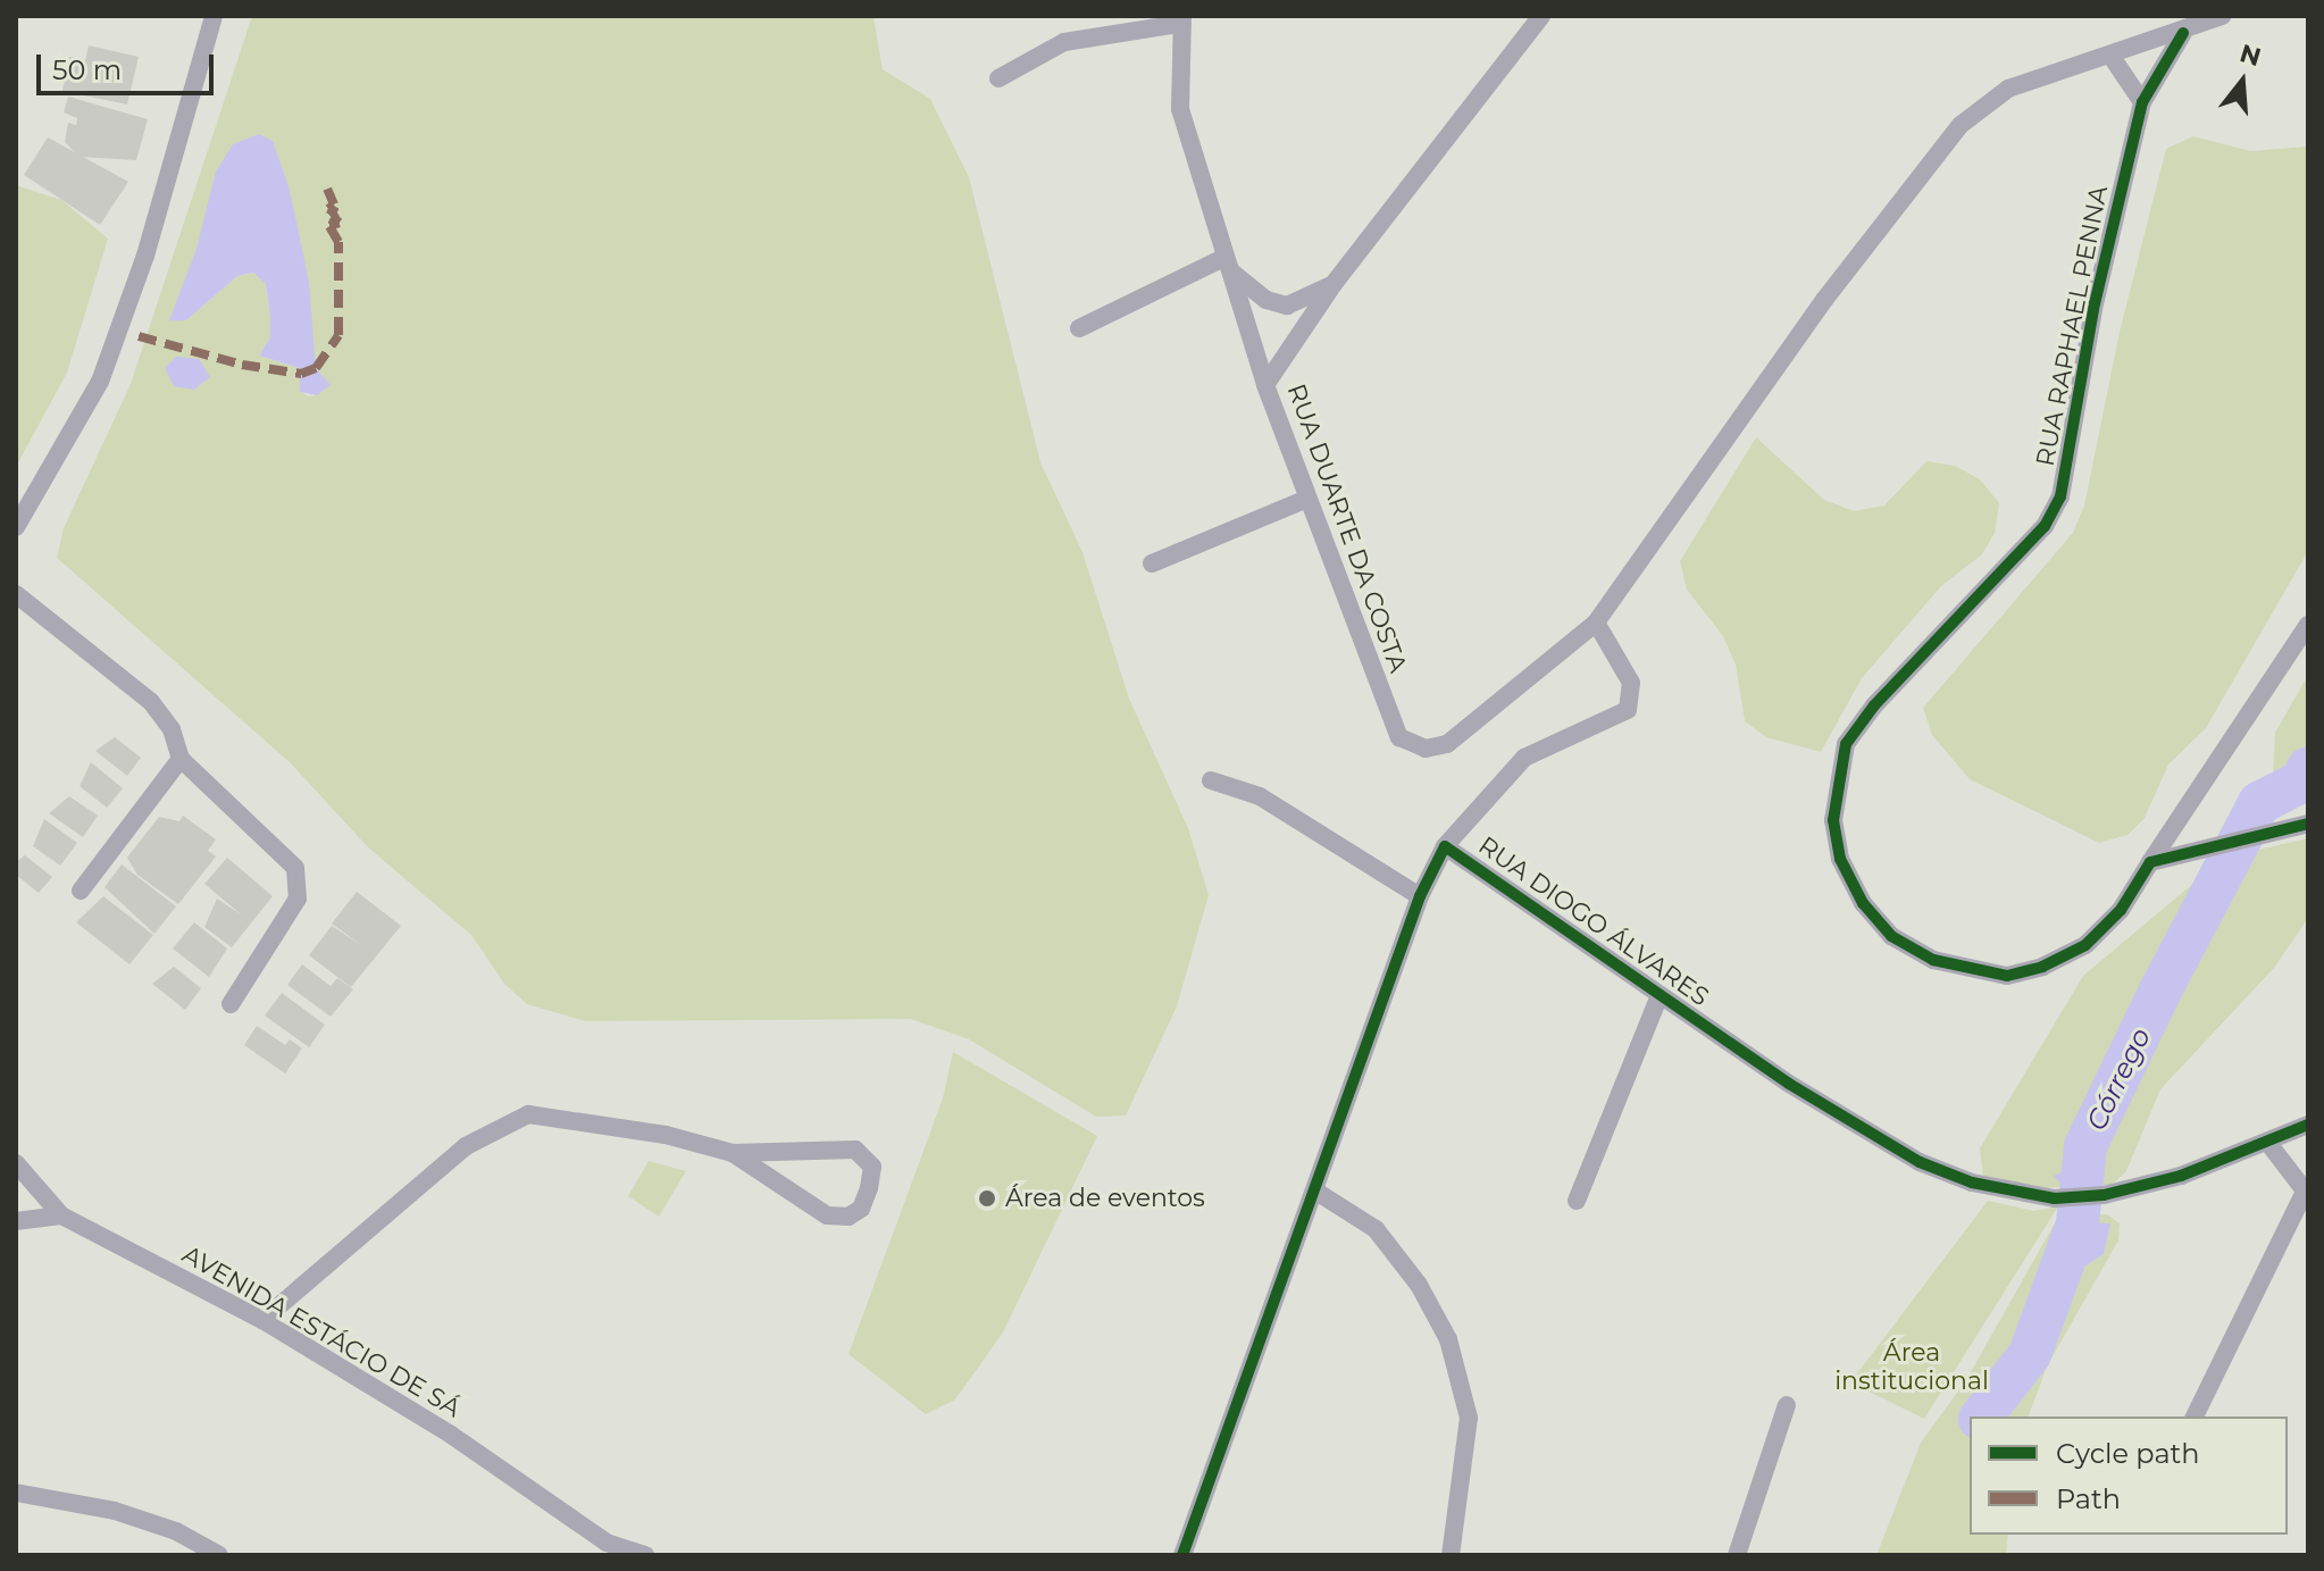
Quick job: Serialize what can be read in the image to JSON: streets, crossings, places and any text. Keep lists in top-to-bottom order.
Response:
{
  "streets": {
    "street": [
      "RUA RAPHAEL PENNA",
      "RUA DUARTE DA COSTA",
      "RUA DIOGO ÁLVARES",
      "AVENIDA ESTÁCIO DE SÁ"
    ]
  },
  "crossings": [
    ["RUA RAPHAEL PENNA", "RUA DUARTE DA COSTA"]
  ],
  "water": ["Córrego"],
  "parks": ["Área institucional"],
  "places": ["Área de eventos"],
  "legend": ["Cycle path", "Path"],
  "scale_bar": "50 m",
  "north": "top"
}
